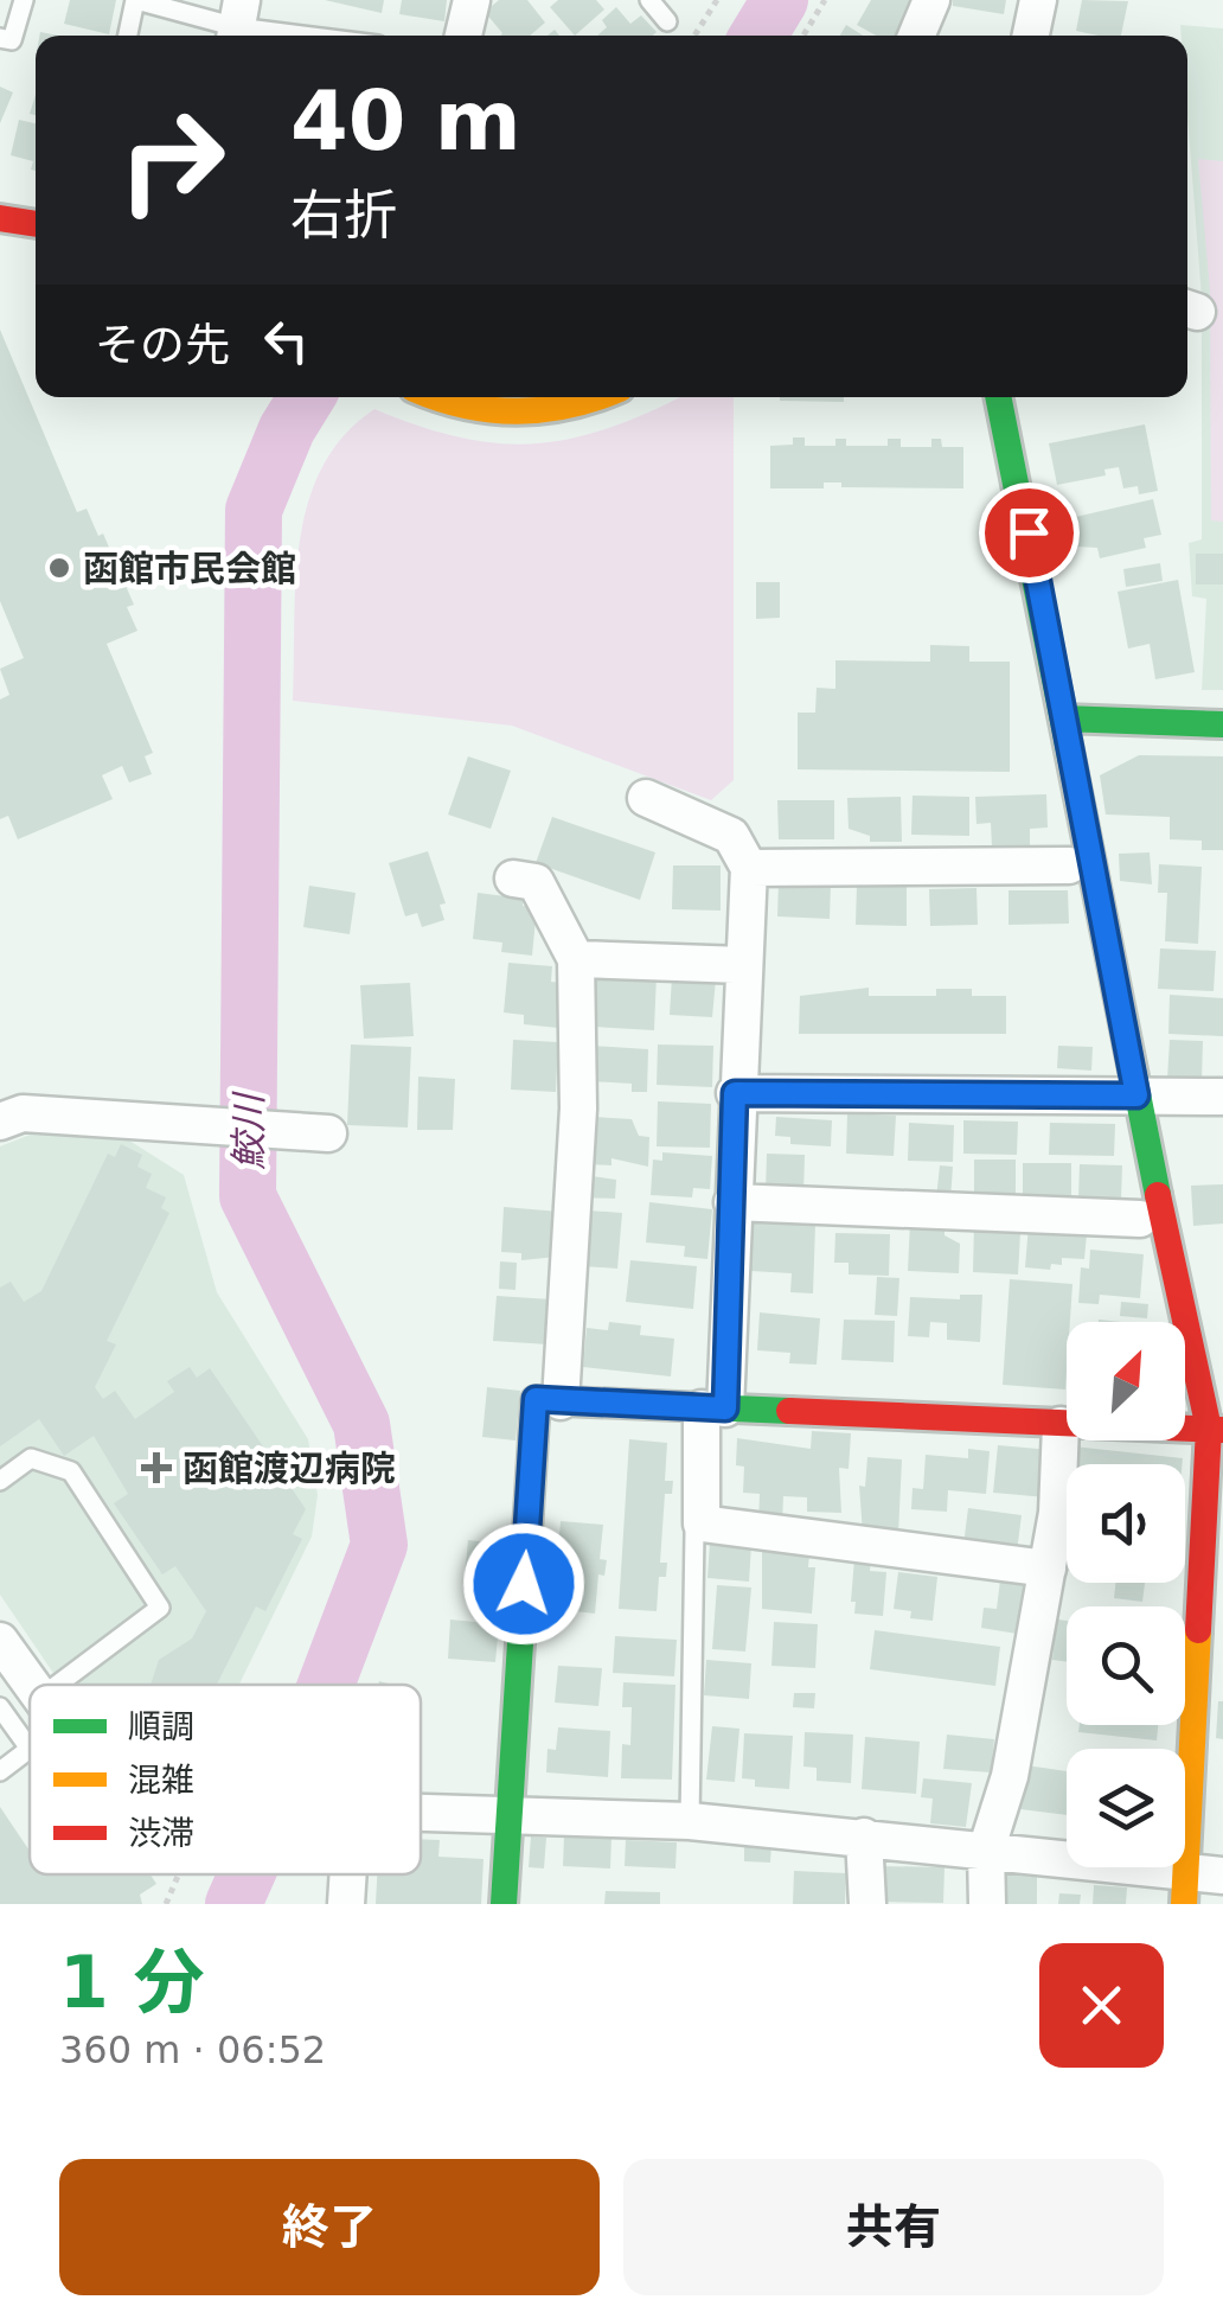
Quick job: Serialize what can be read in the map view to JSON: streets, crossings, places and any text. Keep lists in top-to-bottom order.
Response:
{
  "water": ["鮫川"],
  "places": {
    "other": ["函館市民会館"],
    "health": ["函館渡辺病院"]
  },
  "legend": ["順調", "混雑", "渋滞"],
  "north": "top right",
  "page": {
    "turn": ["40 m", "右折"],
    "then": "その先",
    "heading": ["1 分", "360 m · 06:52"],
    "buttons": ["終了", "共有"]
  }
}
